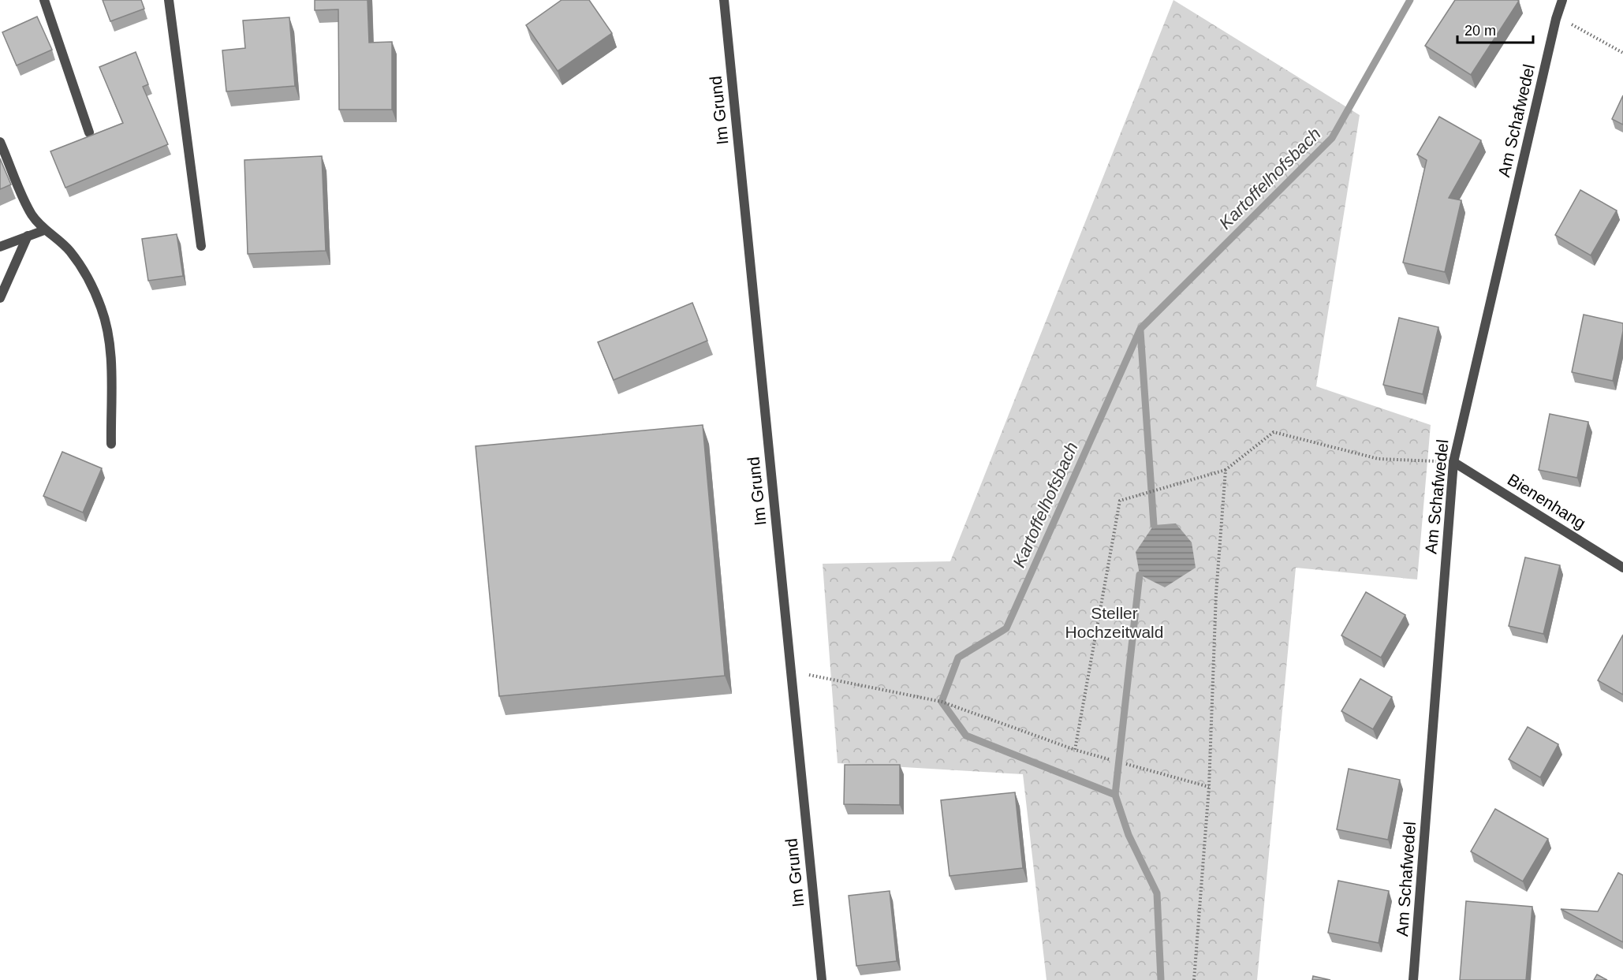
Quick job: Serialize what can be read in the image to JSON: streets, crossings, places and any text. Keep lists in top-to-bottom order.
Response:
{
  "streets": {
    "street": ["Im Grund", "Am Schafwedel", "Bienenhang"]
  },
  "crossings": [
    ["Am Schafwedel", "Bienenhang"]
  ],
  "water": ["Kartoffelhofsbach"],
  "parks": ["Steller Hochzeitwald"],
  "scale_bar": "20 m"
}
